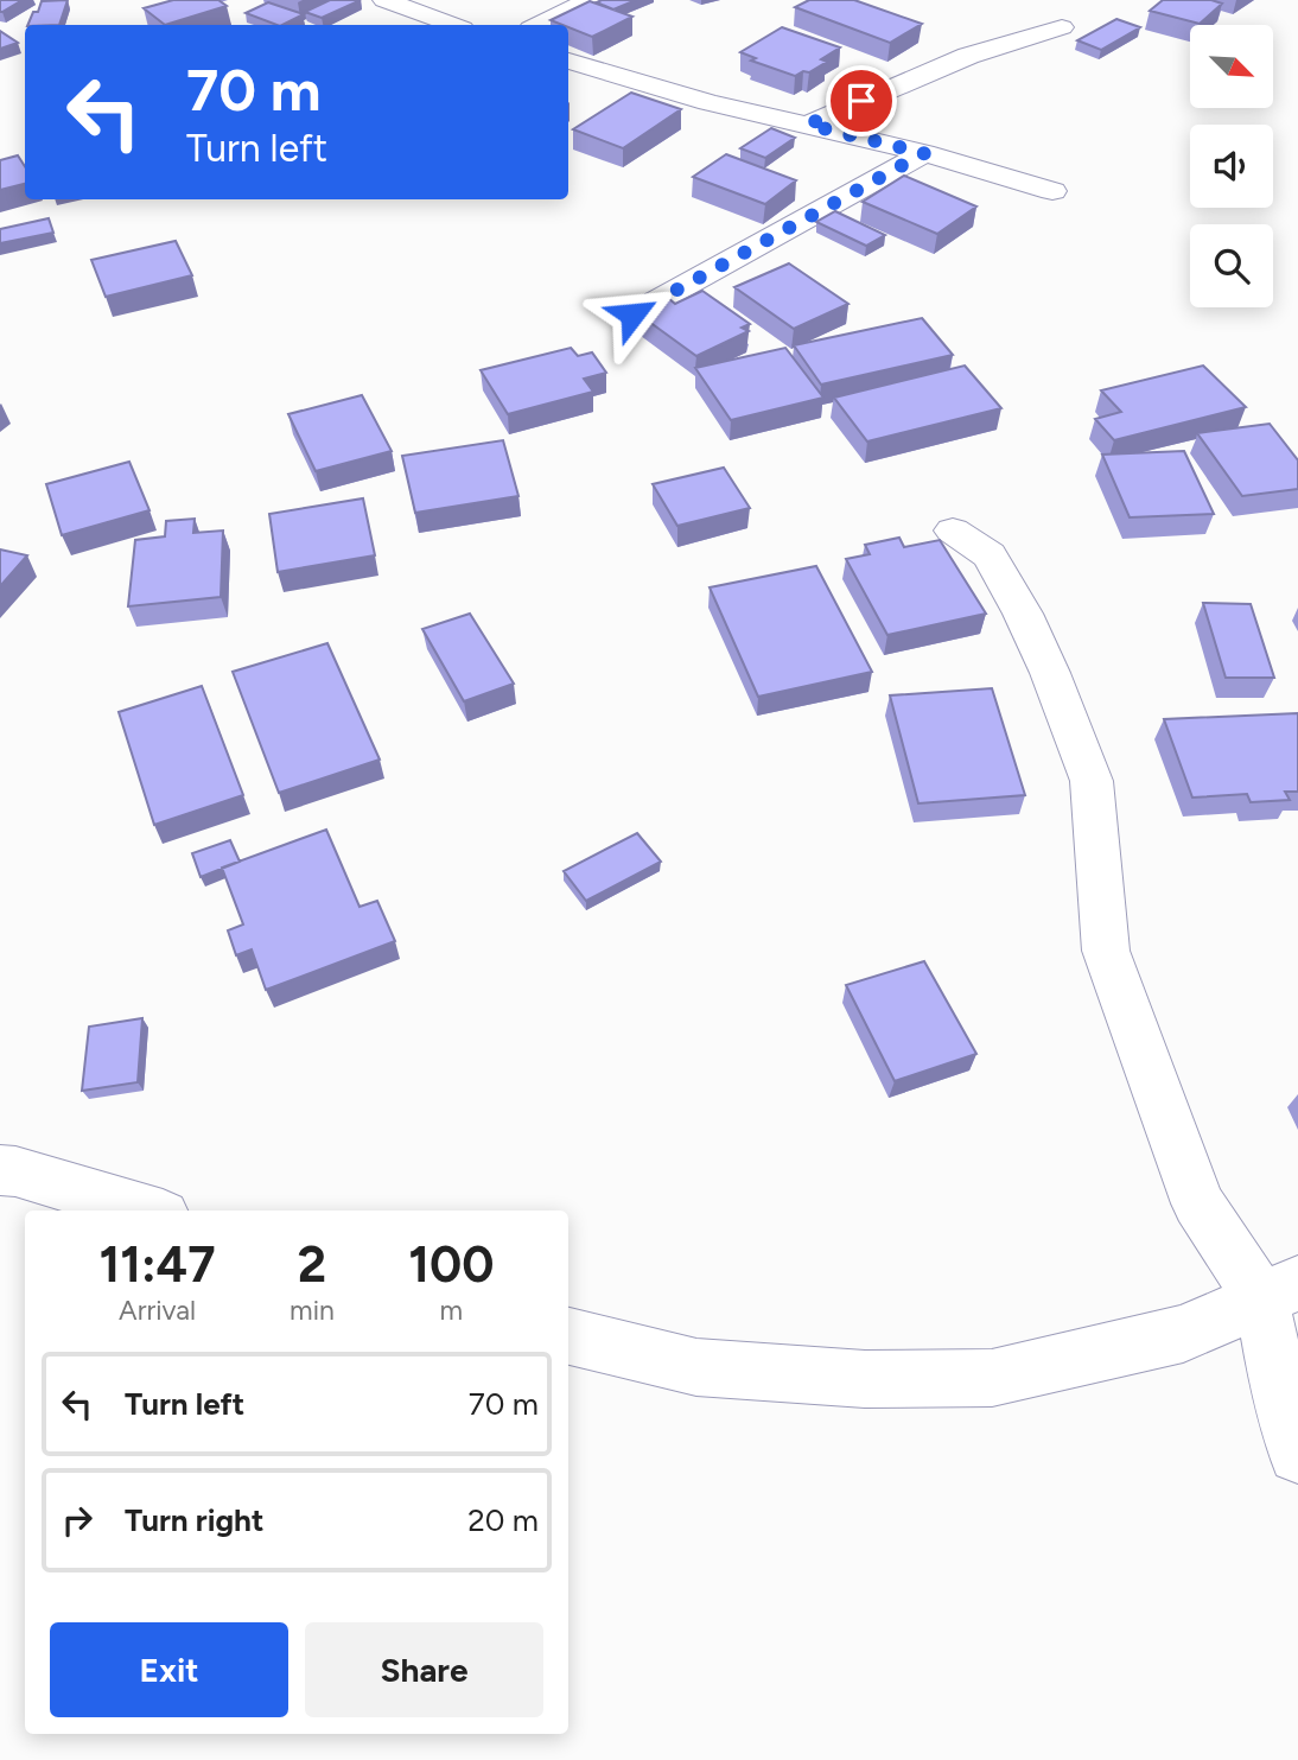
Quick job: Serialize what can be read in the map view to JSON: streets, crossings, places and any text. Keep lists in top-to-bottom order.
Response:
{
  "north": "bottom right",
  "page": {
    "turn": ["70 m", "Turn left"],
    "eta": [
      "11:47",
      "Arrival",
      "2",
      "min",
      "100",
      "m"
    ],
    "list": [
      {
        "name": "Turn left",
        "value": "70 m"
      },
      {
        "name": "Turn right",
        "value": "20 m"
      }
    ],
    "buttons": ["Exit", "Share"]
  }
}
